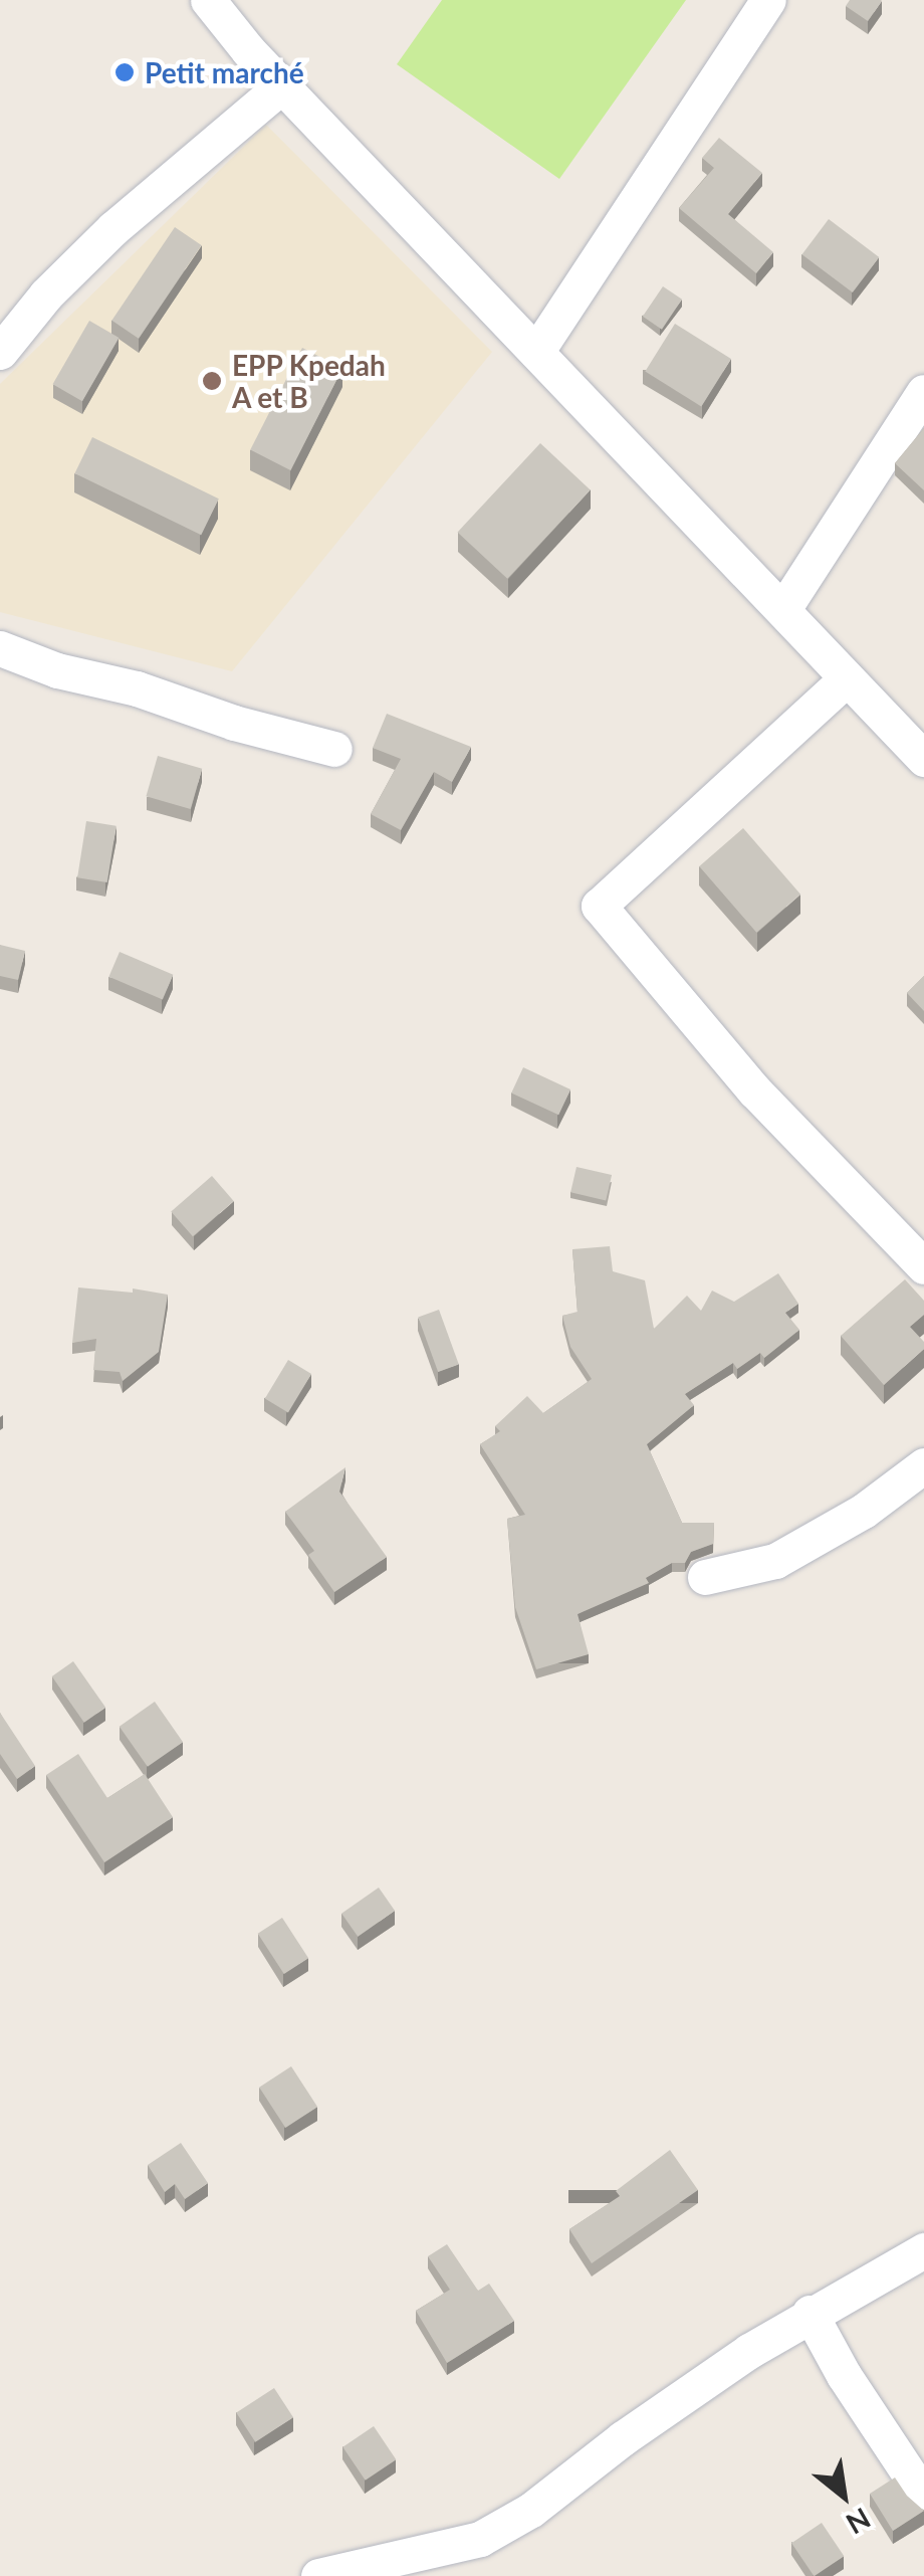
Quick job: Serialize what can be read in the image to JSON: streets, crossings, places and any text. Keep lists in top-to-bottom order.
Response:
{
  "places": ["Petit marché", "EPP Kpedah A et B"],
  "north": "bottom right"
}
